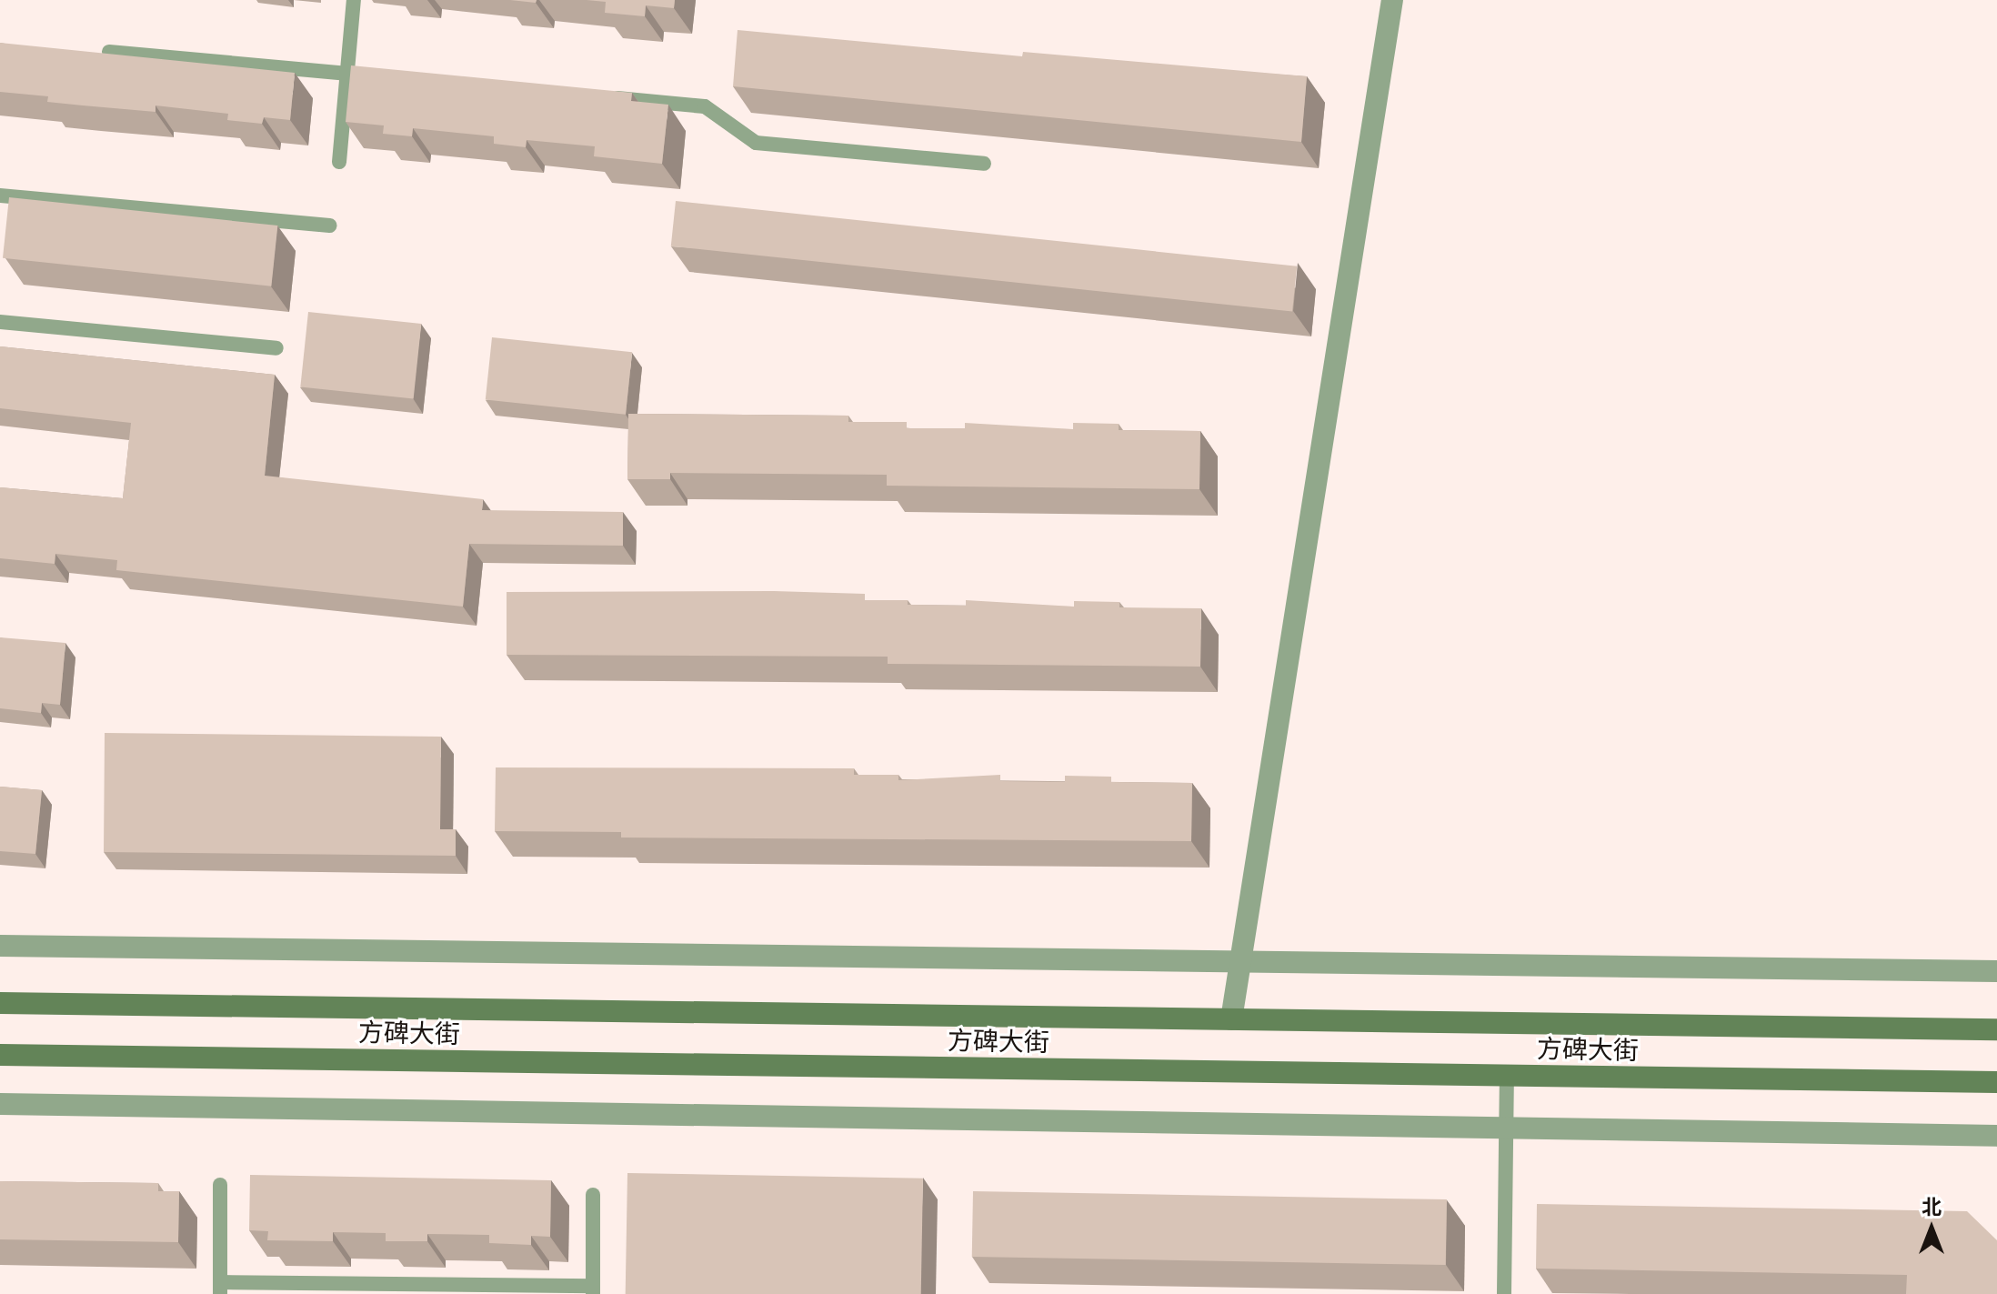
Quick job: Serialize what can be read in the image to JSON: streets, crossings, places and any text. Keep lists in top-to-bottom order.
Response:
{
  "streets": {
    "main road": ["方碑大街"]
  },
  "north": "top"
}
